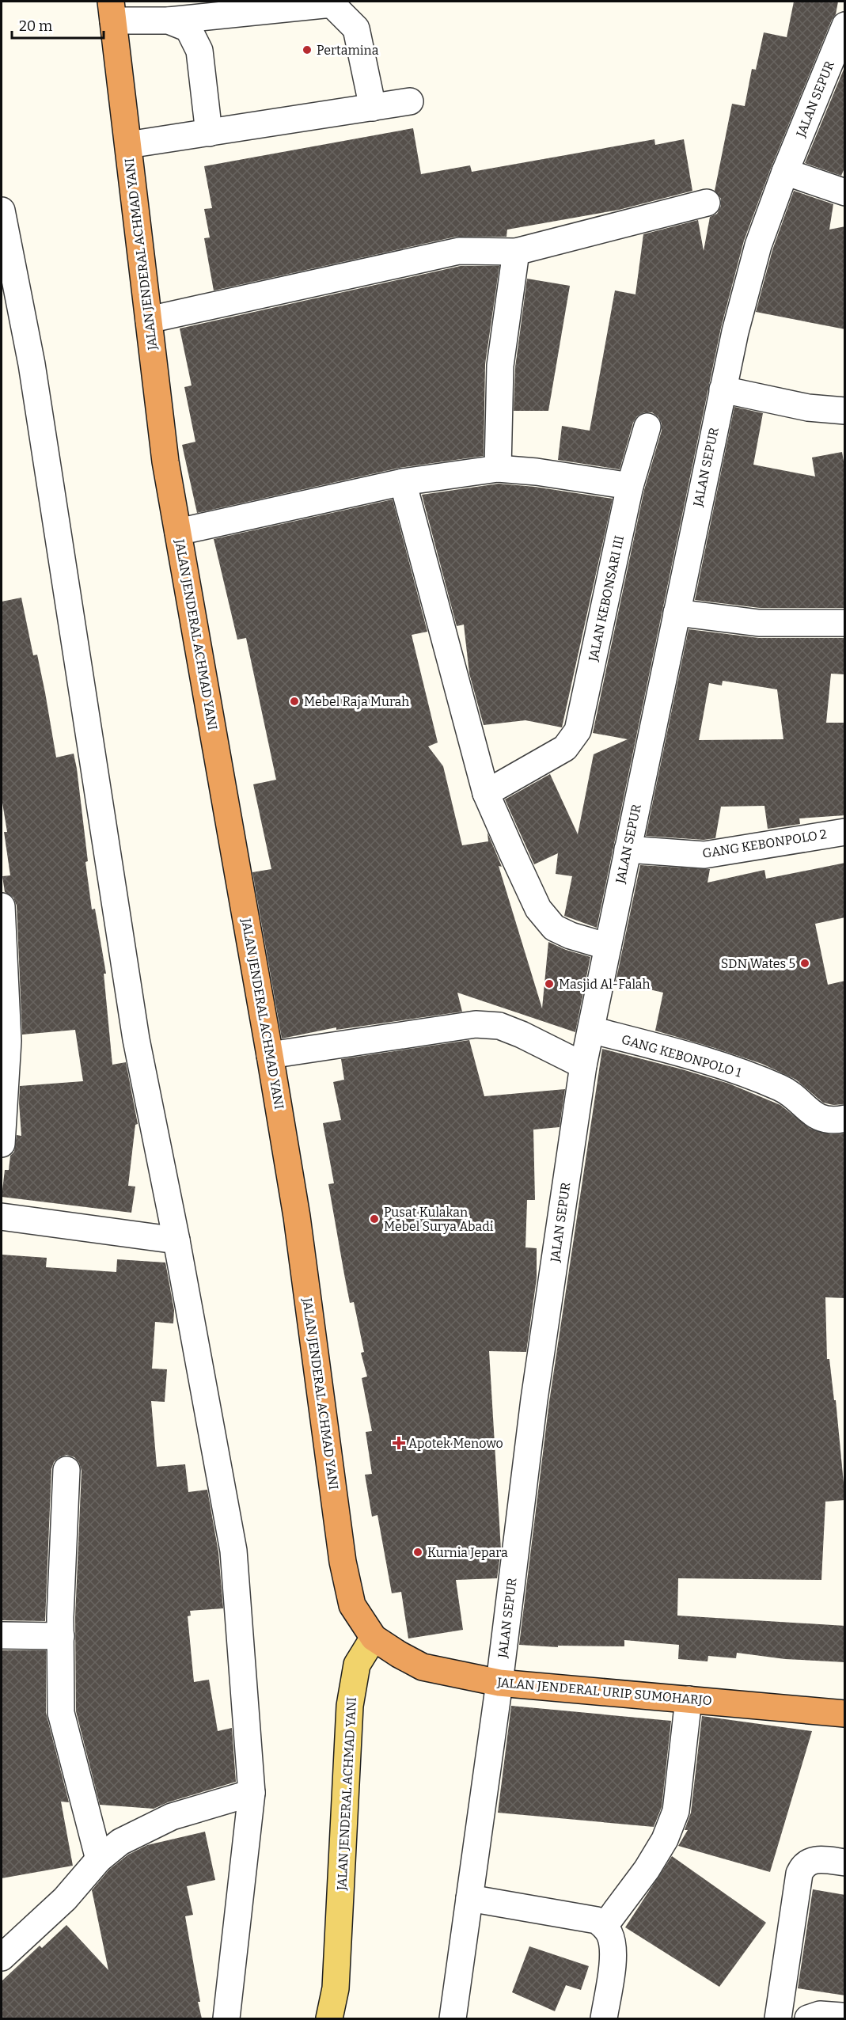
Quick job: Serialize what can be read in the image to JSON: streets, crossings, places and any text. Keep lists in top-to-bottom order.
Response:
{
  "streets": {
    "highway": ["JALAN JENDERAL ACHMAD YANI", "JALAN JENDERAL URIP SUMOHARJO"],
    "street": [
      "JALAN SEPUR",
      "JALAN KEBONSARI III",
      "GANG KEBONPOLO 2",
      "GANG KEBONPOLO 1"
    ]
  },
  "crossings": [
    ["JALAN SEPUR", "GANG KEBONPOLO 2"],
    ["JALAN SEPUR", "GANG KEBONPOLO 1"],
    ["JALAN SEPUR", "JALAN JENDERAL URIP SUMOHARJO"],
    ["JALAN JENDERAL ACHMAD YANI", "JALAN JENDERAL URIP SUMOHARJO"]
  ],
  "places": {
    "other": [
      "Pertamina",
      "Mebel Raja Murah",
      "SDN Wates 5",
      "Masjid Al-Falah",
      "Pusat Kulakan Mebel Surya Abadi",
      "Kurnia Jepara"
    ],
    "health": ["Apotek Menowo"]
  },
  "scale_bar": "20 m"
}
